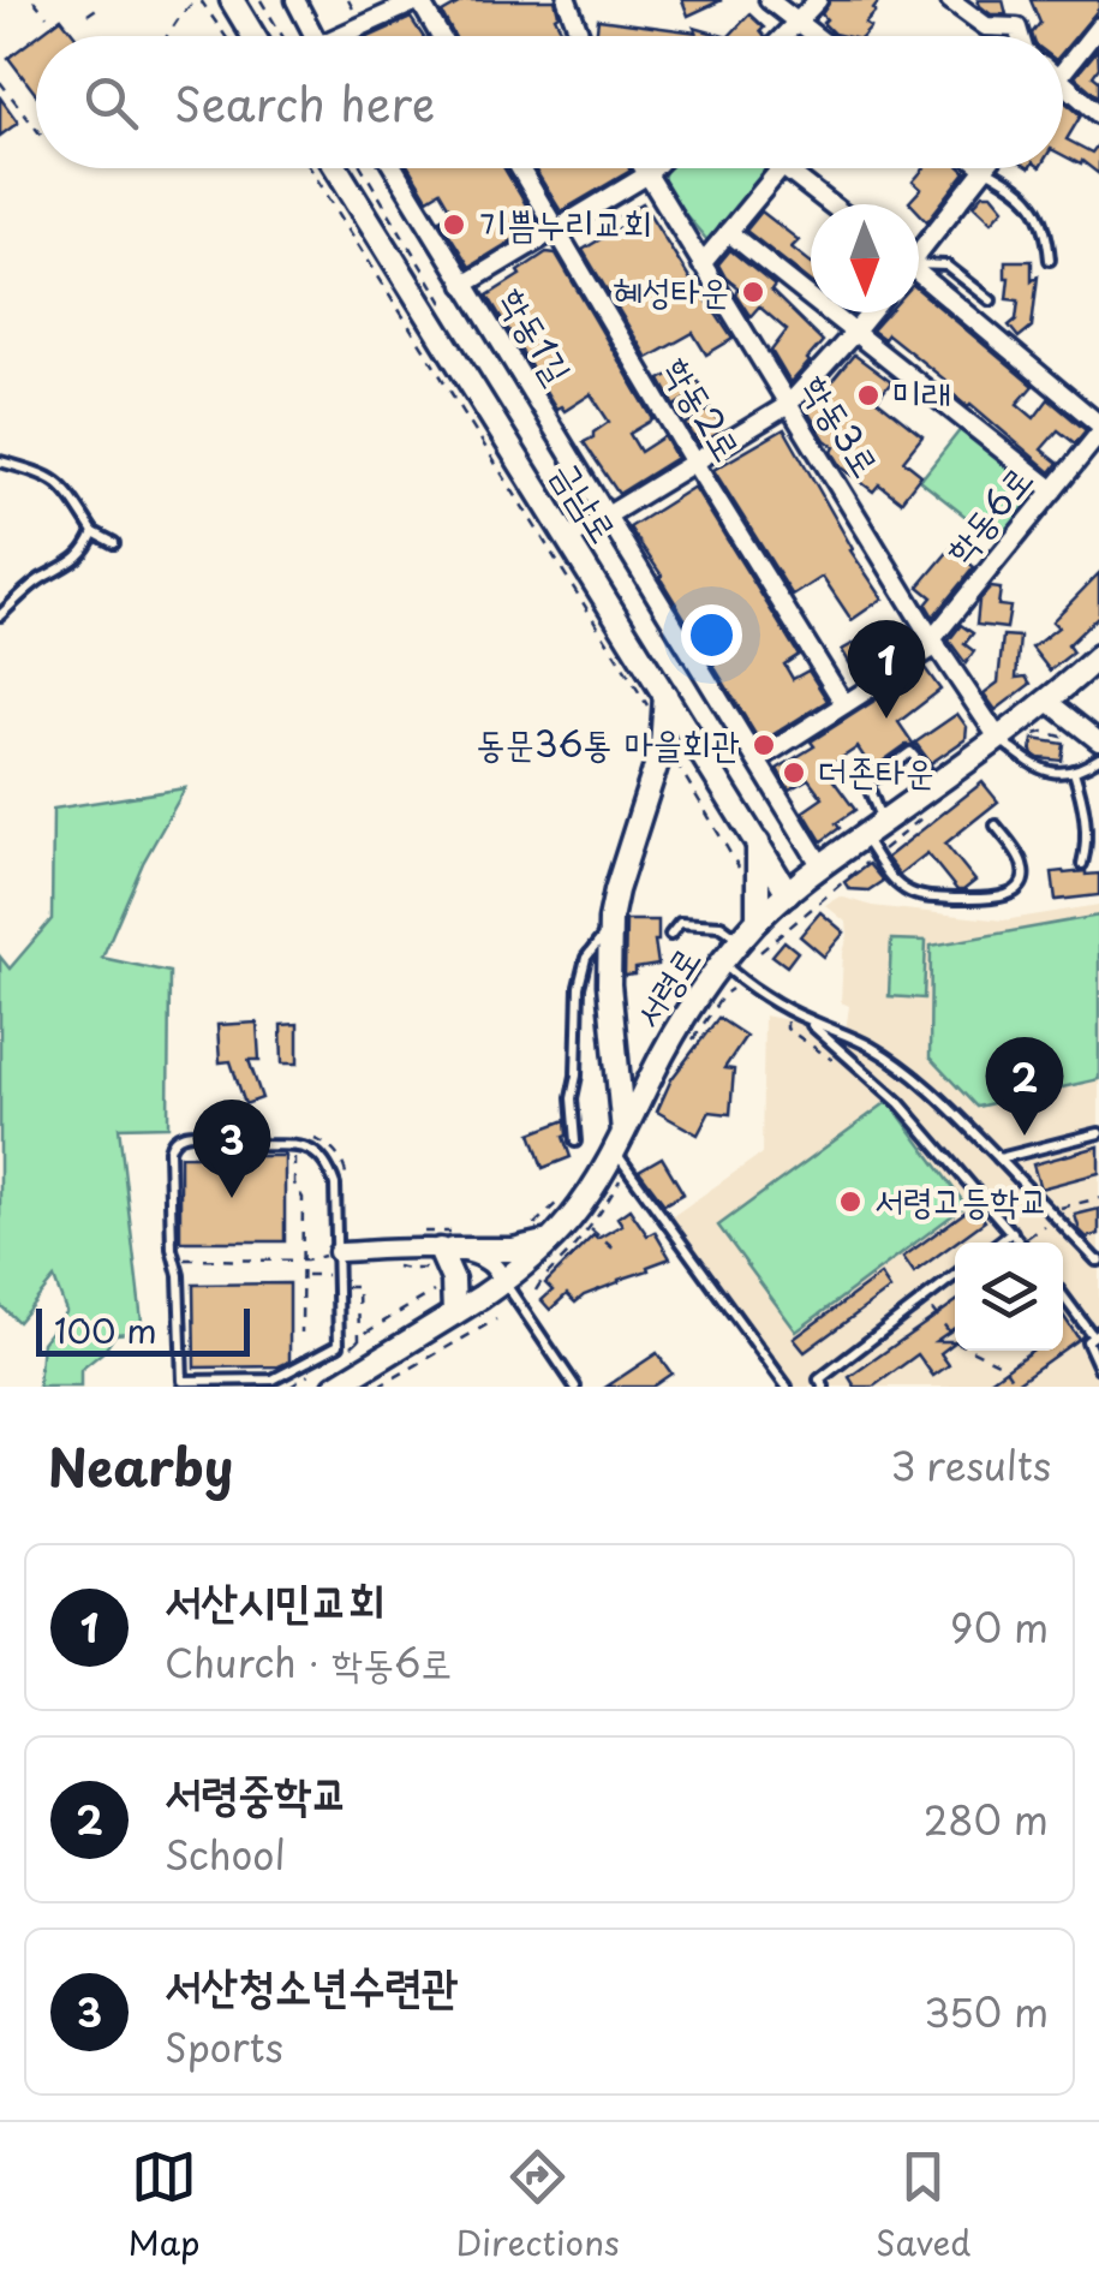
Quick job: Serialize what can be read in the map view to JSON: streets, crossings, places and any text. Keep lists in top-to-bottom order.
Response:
{
  "streets": {
    "street": [
      "학동1길",
      "학동2로",
      "학동3로",
      "금남로",
      "학동6로",
      "서령로"
    ]
  },
  "crossings": [
    ["학동1길", "학동6로"],
    ["학동1길", "서령로"],
    ["학동2로", "학동6로"],
    ["학동3로", "학동6로"],
    ["학동3로", "서령로"],
    ["금남로", "서령로"]
  ],
  "places": [
    "기쁨누리교회",
    "혜성타운",
    "미래",
    "동문36통 마을회관",
    "더존타운",
    "서령고등학교"
  ],
  "scale_bar": "100 m",
  "north": "bottom",
  "page": {
    "search": "Search here",
    "pins": ["1", "2", "3"],
    "scale": "100 m",
    "heading": ["Nearby", "3 results"],
    "list": [
      {
        "mark": "1",
        "name": "서산시민교회",
        "note": "Church · 학동6로",
        "value": "90 m"
      },
      {
        "mark": "2",
        "name": "서령중학교",
        "note": "School",
        "value": "280 m"
      },
      {
        "mark": "3",
        "name": "서산청소년수련관",
        "note": "Sports",
        "value": "350 m"
      }
    ],
    "nav": ["Map", "Directions", "Saved"]
  }
}
